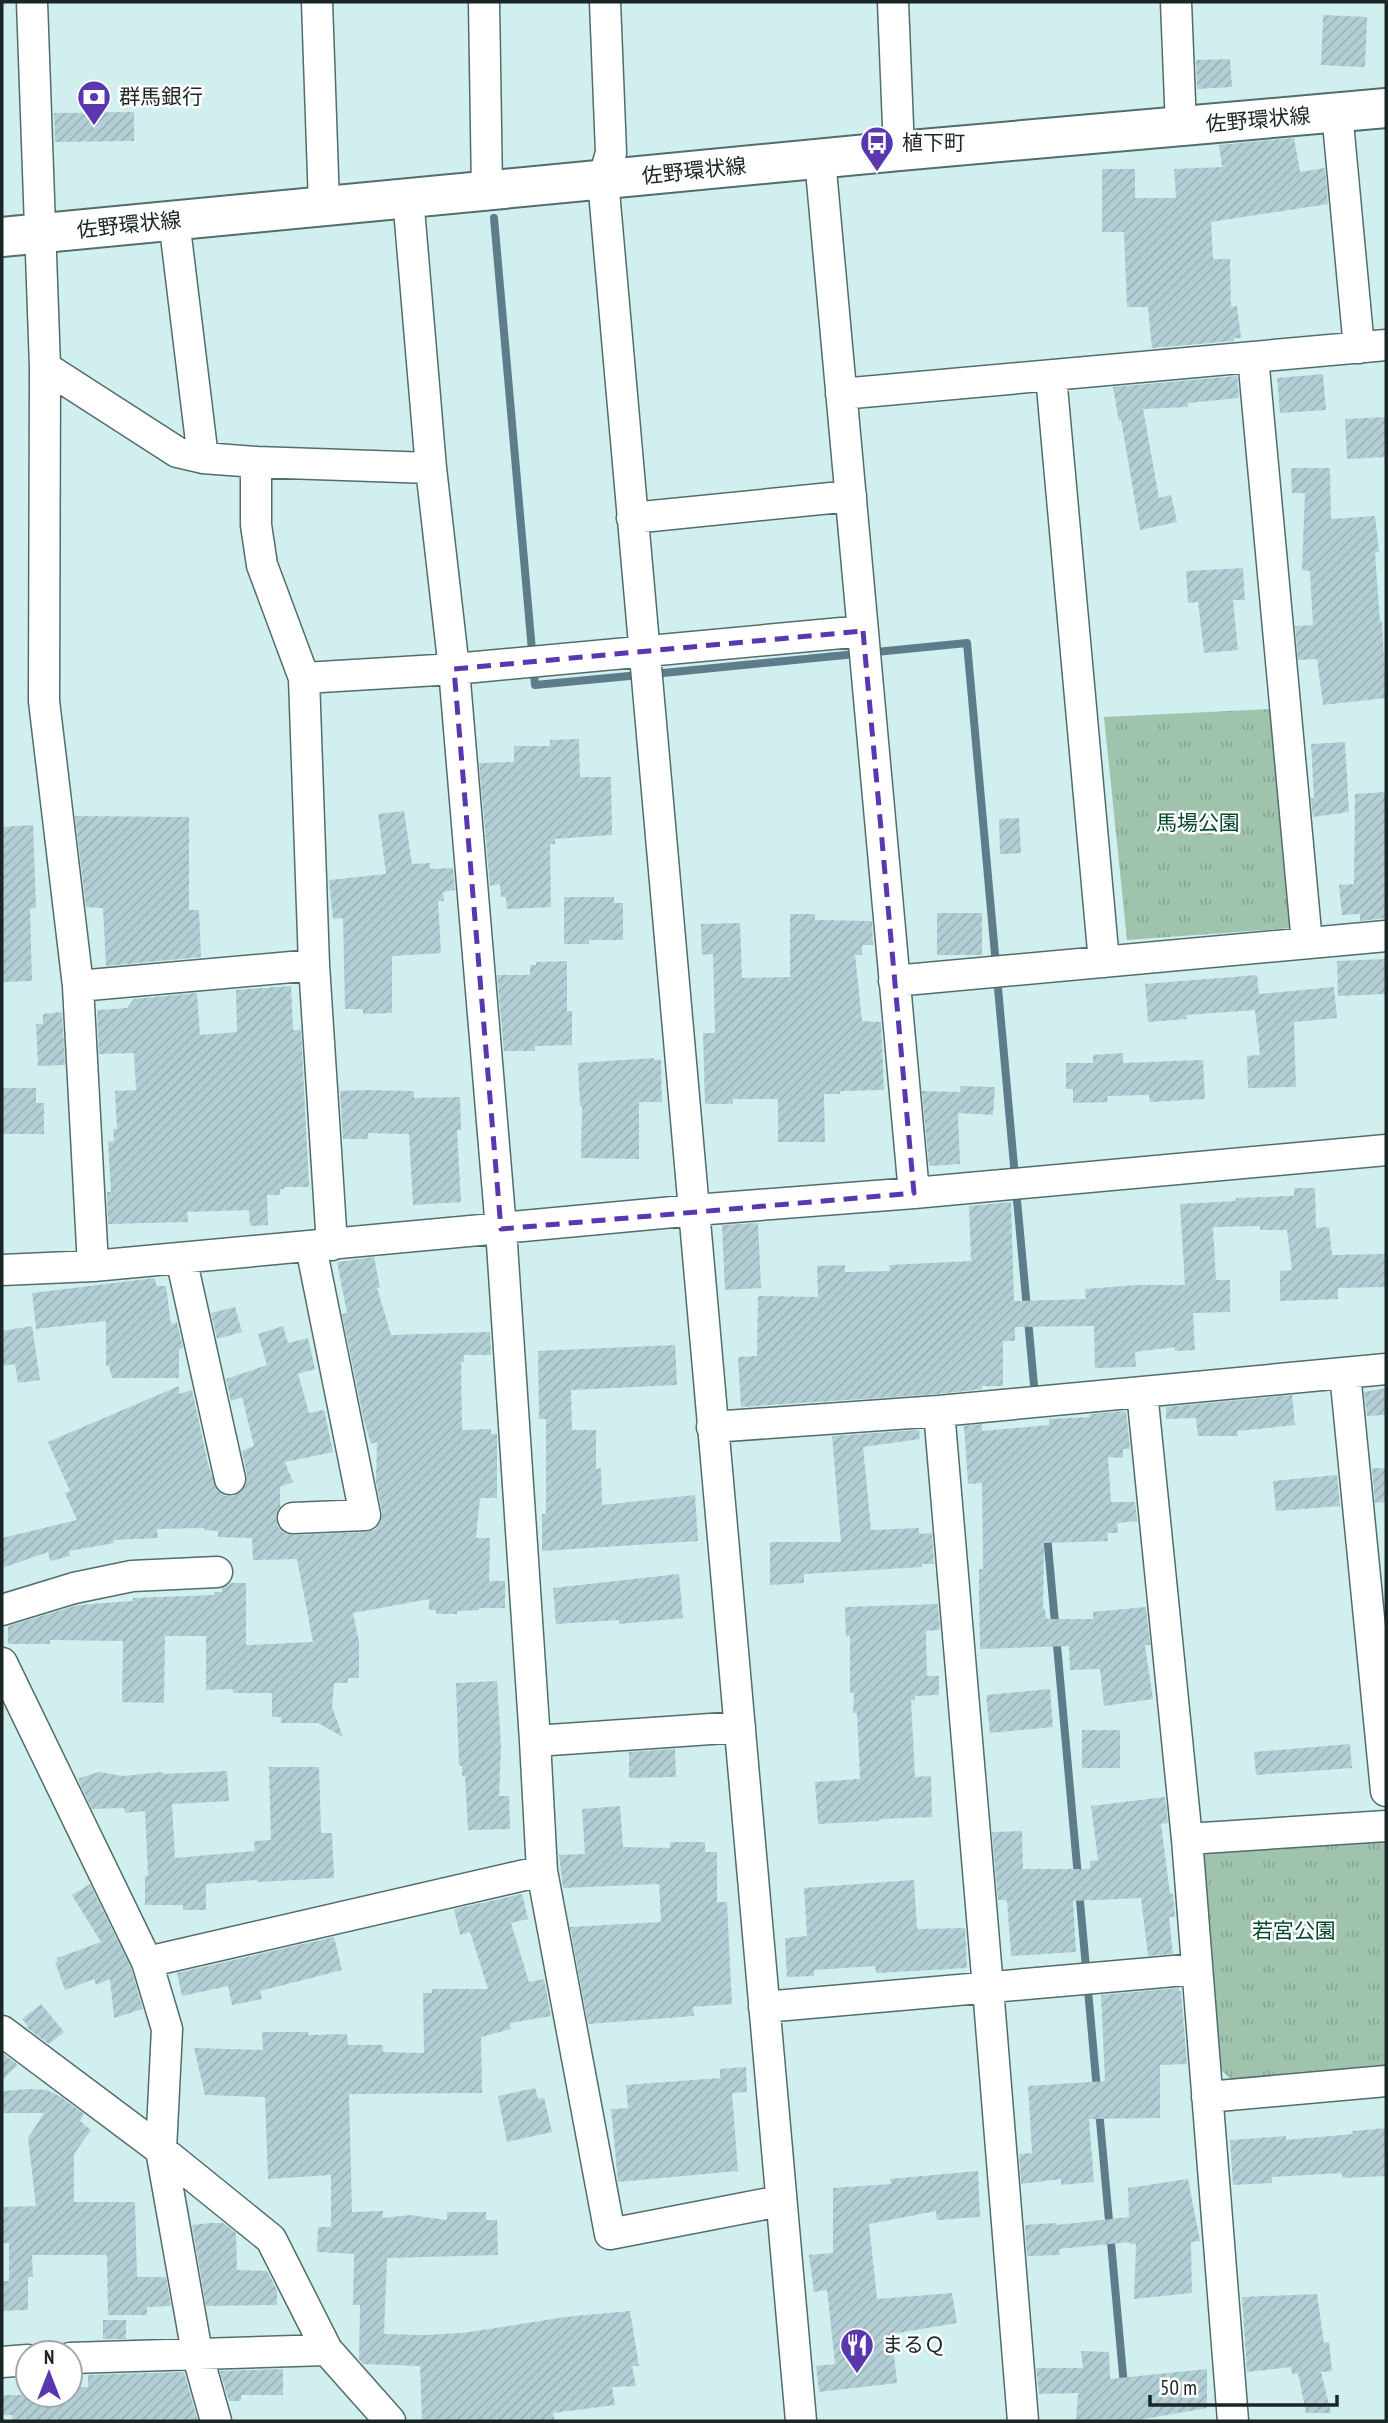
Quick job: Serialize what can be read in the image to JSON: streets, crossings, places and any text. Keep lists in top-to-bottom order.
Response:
{
  "streets": {
    "main road": ["佐野環状線"]
  },
  "parks": ["馬場公園", "若宮公園"],
  "places": {
    "bank": ["群馬銀行"],
    "bus stop": ["植下町"],
    "restaurant": ["まるＱ"]
  },
  "scale_bar": "50 m",
  "north": "top"
}
